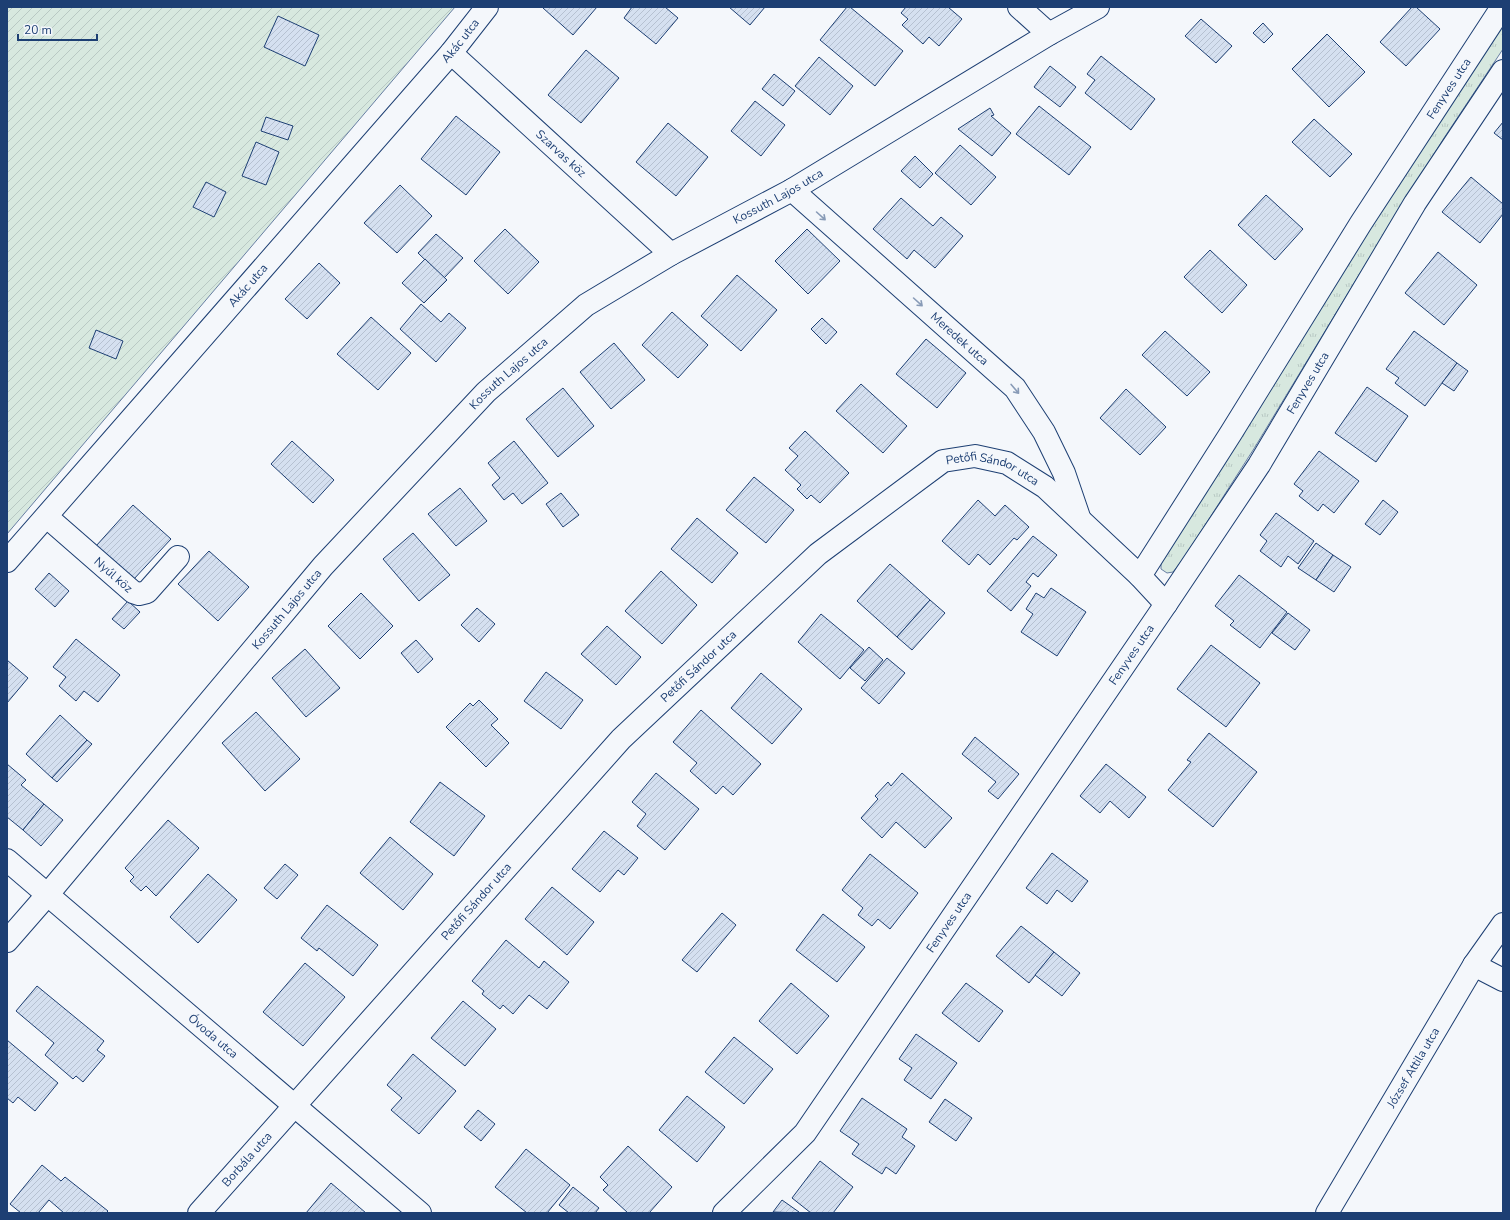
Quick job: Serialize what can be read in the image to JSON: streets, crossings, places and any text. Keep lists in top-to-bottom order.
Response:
{
  "streets": {
    "street": [
      "Akác utca",
      "Fenyves utca",
      "Szarvas köz",
      "Kossuth Lajos utca",
      "Meredek utca",
      "Petőfi Sándor utca",
      "Nyúl köz",
      "Óvoda utca",
      "József Attila utca",
      "Borbála utca"
    ]
  },
  "crossings": [
    ["Akác utca", "Szarvas köz"],
    ["Akác utca", "Nyúl köz"],
    ["Fenyves utca", "Petőfi Sándor utca"],
    ["Szarvas köz", "Kossuth Lajos utca"],
    ["Kossuth Lajos utca", "Meredek utca"],
    ["Kossuth Lajos utca", "Óvoda utca"],
    ["Meredek utca", "Petőfi Sándor utca"],
    ["Petőfi Sándor utca", "Óvoda utca"],
    ["Petőfi Sándor utca", "Borbála utca"],
    ["Óvoda utca", "Borbála utca"]
  ],
  "one_way": ["Meredek utca"],
  "scale_bar": "20 m"
}
